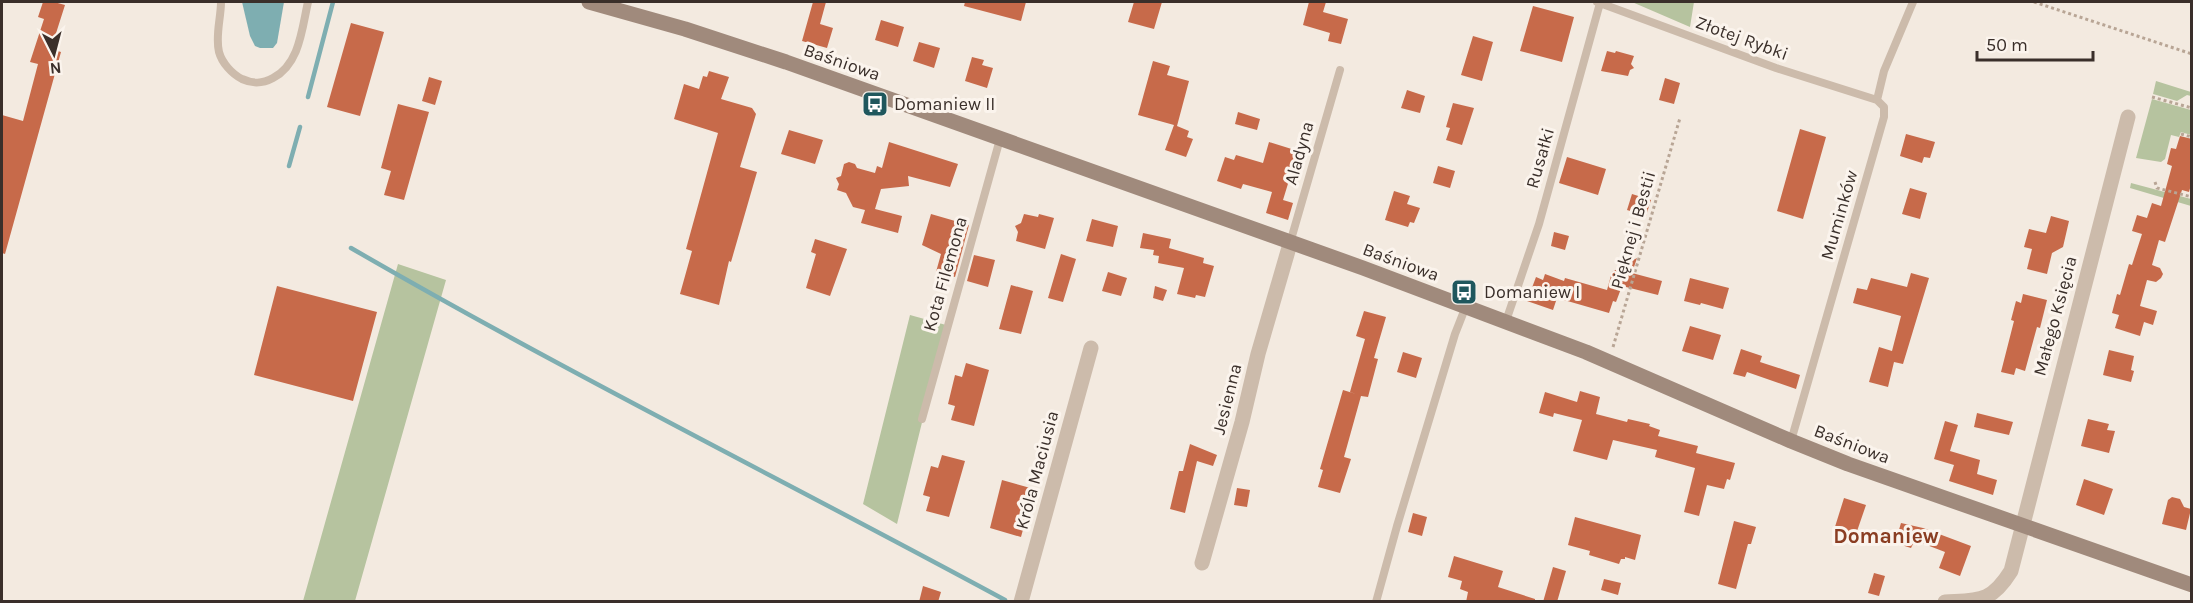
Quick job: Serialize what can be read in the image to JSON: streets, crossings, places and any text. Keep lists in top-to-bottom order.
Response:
{
  "streets": {
    "main road": ["Baśniowa"],
    "street": ["Małego Księcia", "Jesienna", "Króla Maciusia"],
    "lane": [
      "Złotej Rybki",
      "Aladyna",
      "Rusałki",
      "Muminków",
      "Kota Filemona"
    ],
    "path": ["Pięknej i Bestii"]
  },
  "crossings": [
    ["Złotej Rybki", "Rusałki"],
    ["Złotej Rybki", "Muminków"],
    ["Baśniowa", "Aladyna"],
    ["Baśniowa", "Rusałki"],
    ["Baśniowa", "Muminków"],
    ["Baśniowa", "Kota Filemona"],
    ["Baśniowa", "Małego Księcia"],
    ["Baśniowa", "Jesienna"],
    ["Aladyna", "Jesienna"]
  ],
  "districts": ["Domaniew"],
  "places": {
    "bus stop": ["Domaniew II", "Domaniew I"]
  },
  "scale_bar": "50 m",
  "north": "bottom"
}
